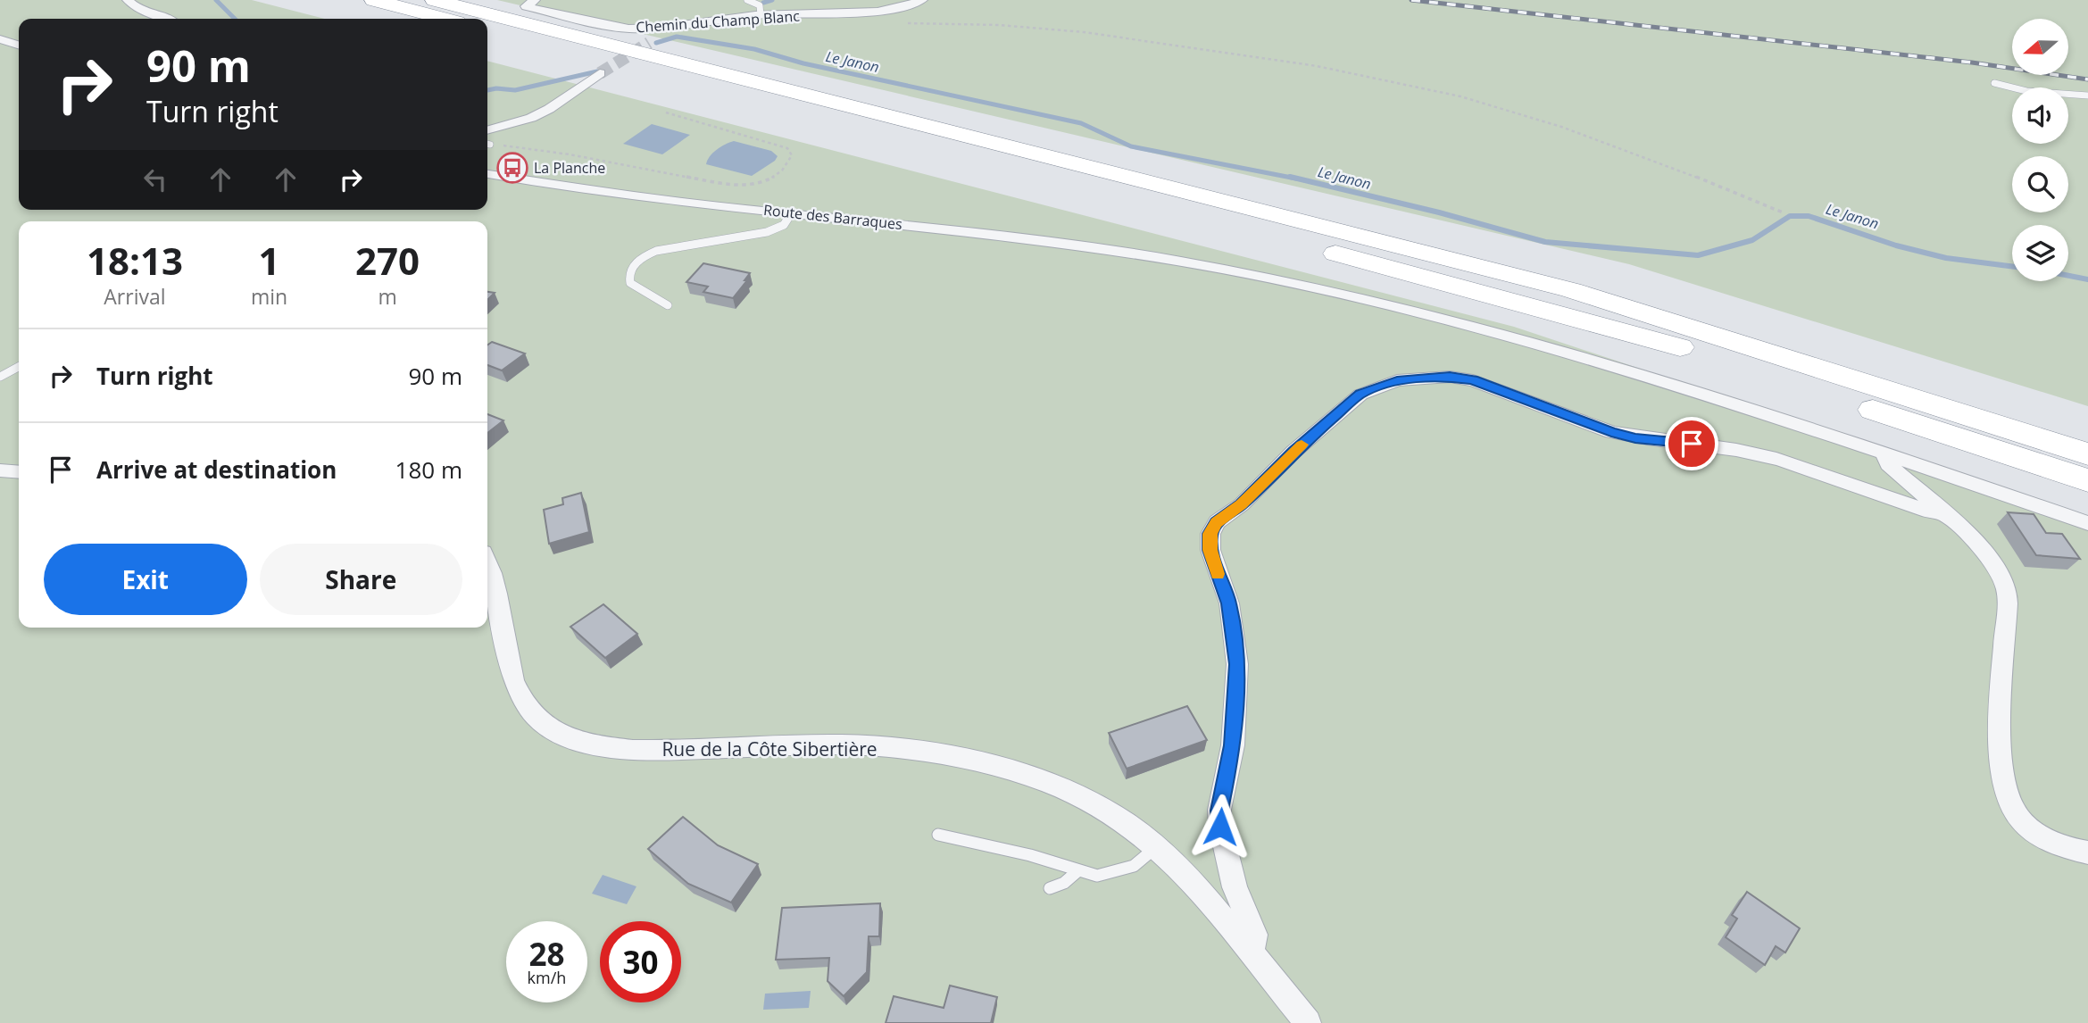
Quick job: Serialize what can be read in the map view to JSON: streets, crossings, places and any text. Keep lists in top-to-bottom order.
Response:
{
  "streets": {
    "street": ["Chemin du Champ Blanc", "Route des Barraques", "Rue de la Côte Sibertière"]
  },
  "water": ["Le Janon"],
  "places": {
    "bus stop": ["La Planche"]
  },
  "north": "left",
  "page": {
    "turn": ["90 m", "Turn right"],
    "eta": [
      "18:13",
      "Arrival",
      "1",
      "min",
      "270",
      "m"
    ],
    "list": [
      {
        "name": "Turn right",
        "value": "90 m"
      },
      {
        "name": "Arrive at destination",
        "value": "180 m"
      }
    ],
    "buttons": ["Exit", "Share"],
    "speed": "28 km/h",
    "limit": "30"
  }
}
